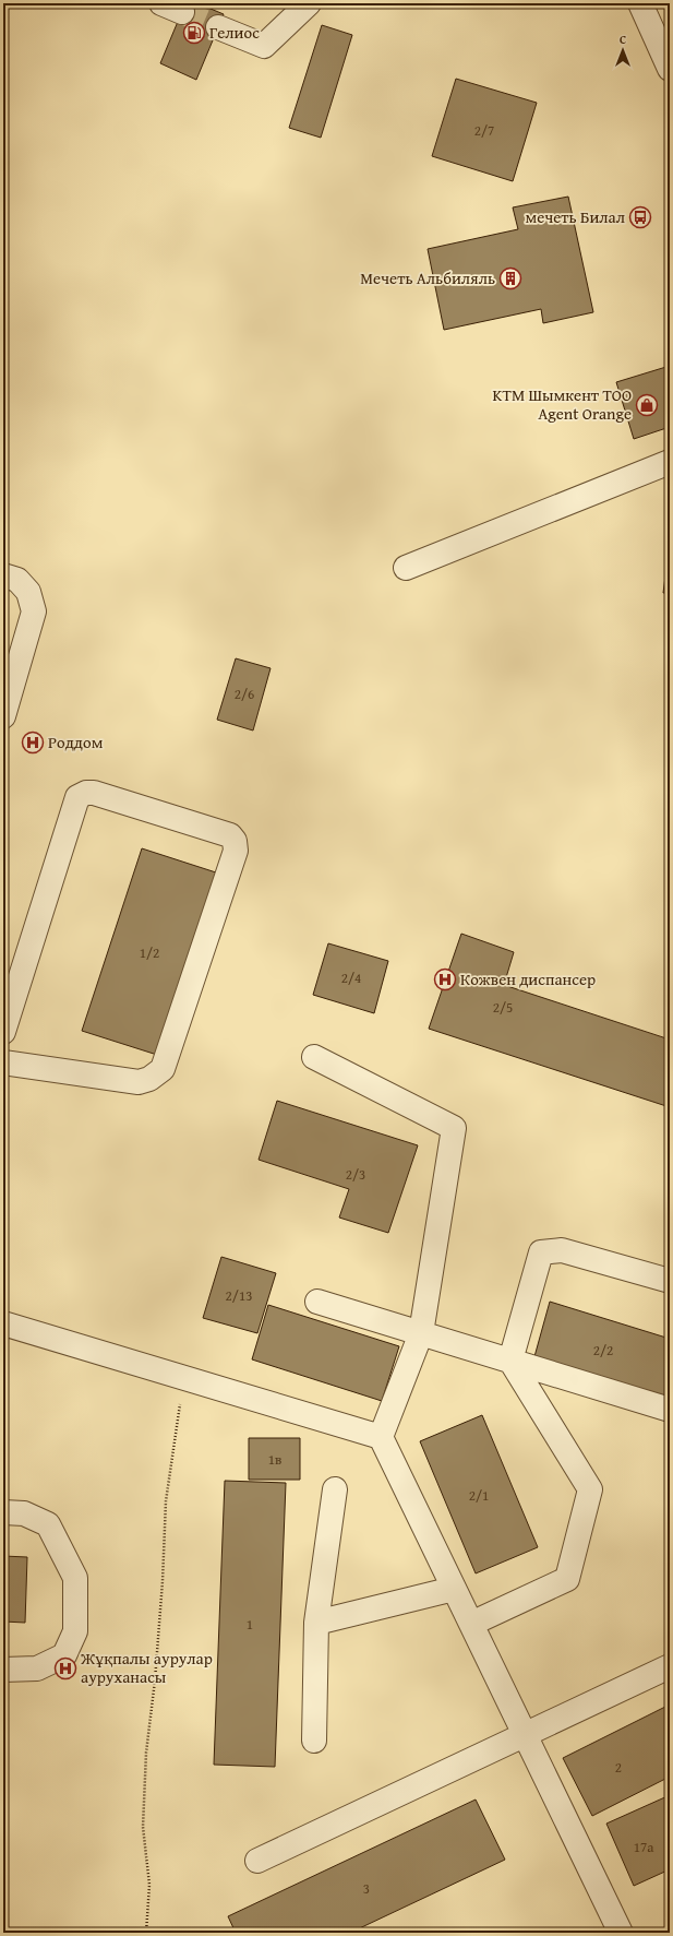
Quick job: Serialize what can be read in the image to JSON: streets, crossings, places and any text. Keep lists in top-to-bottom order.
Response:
{
  "places": {
    "fuel station": ["Гелиос"],
    "bus stop": ["мечеть Билал"],
    "building": ["Мечеть Альбиляль"],
    "shop": ["KTM Шымкент ТОО Agent Orange"],
    "hospital": ["Роддом", "Кожвен диспансер", "Жұқпалы аурулар ауруханасы"]
  },
  "house_numbers": [
    "2/7",
    "2/6",
    "1/2",
    "2/4",
    "2/5",
    "2/3",
    "2/13",
    "2/2",
    "1в",
    "2/1",
    "1",
    "2",
    "17а",
    "3"
  ],
  "north": "top"
}
